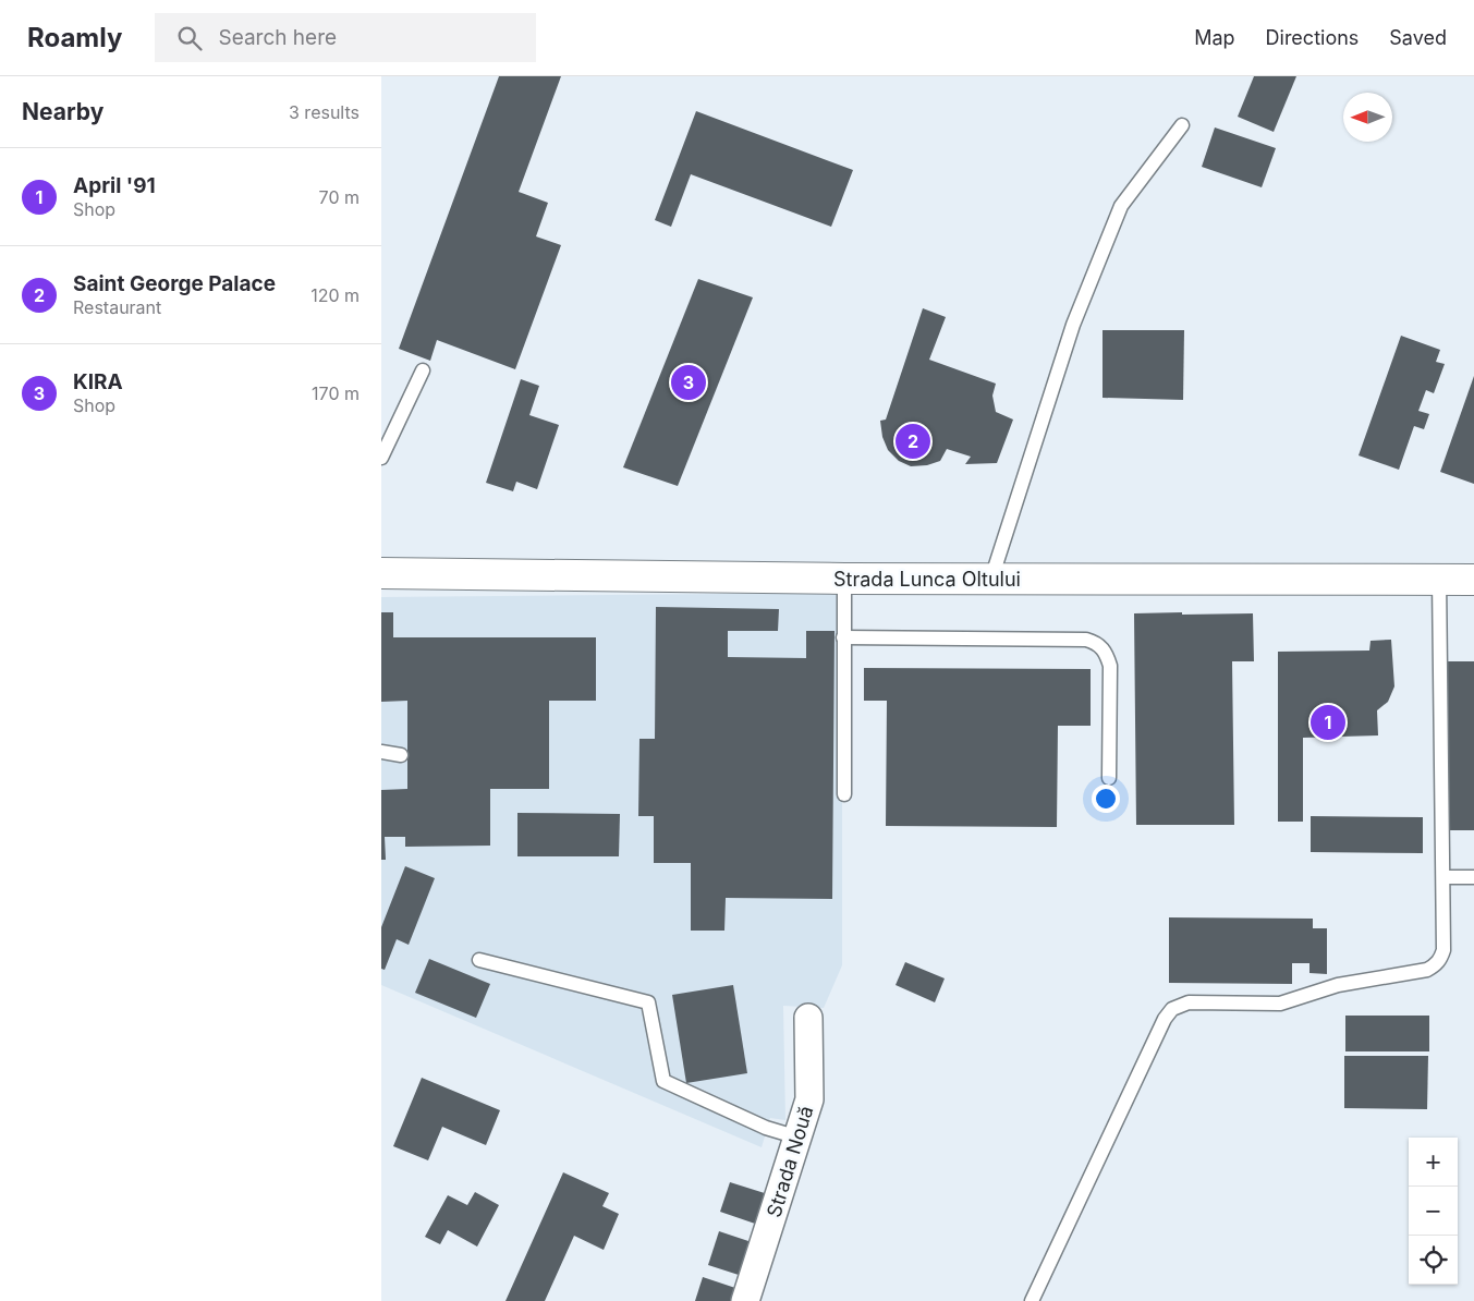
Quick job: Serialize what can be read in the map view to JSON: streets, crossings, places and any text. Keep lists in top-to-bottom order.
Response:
{
  "streets": {
    "main road": ["Strada Lunca Oltului"],
    "street": ["Strada Nouă"]
  },
  "north": "left",
  "page": {
    "header": "Roamly",
    "search": "Search here",
    "nav": ["Map", "Directions", "Saved"],
    "heading": ["Nearby", "3 results"],
    "list": [
      {
        "mark": "1",
        "name": "April '91",
        "note": "Shop",
        "value": "70 m"
      },
      {
        "mark": "2",
        "name": "Saint George Palace",
        "note": "Restaurant",
        "value": "120 m"
      },
      {
        "mark": "3",
        "name": "KIRA",
        "note": "Shop",
        "value": "170 m"
      }
    ],
    "pins": ["3", "2", "1"],
    "map_buttons": ["+", "−"]
  }
}
